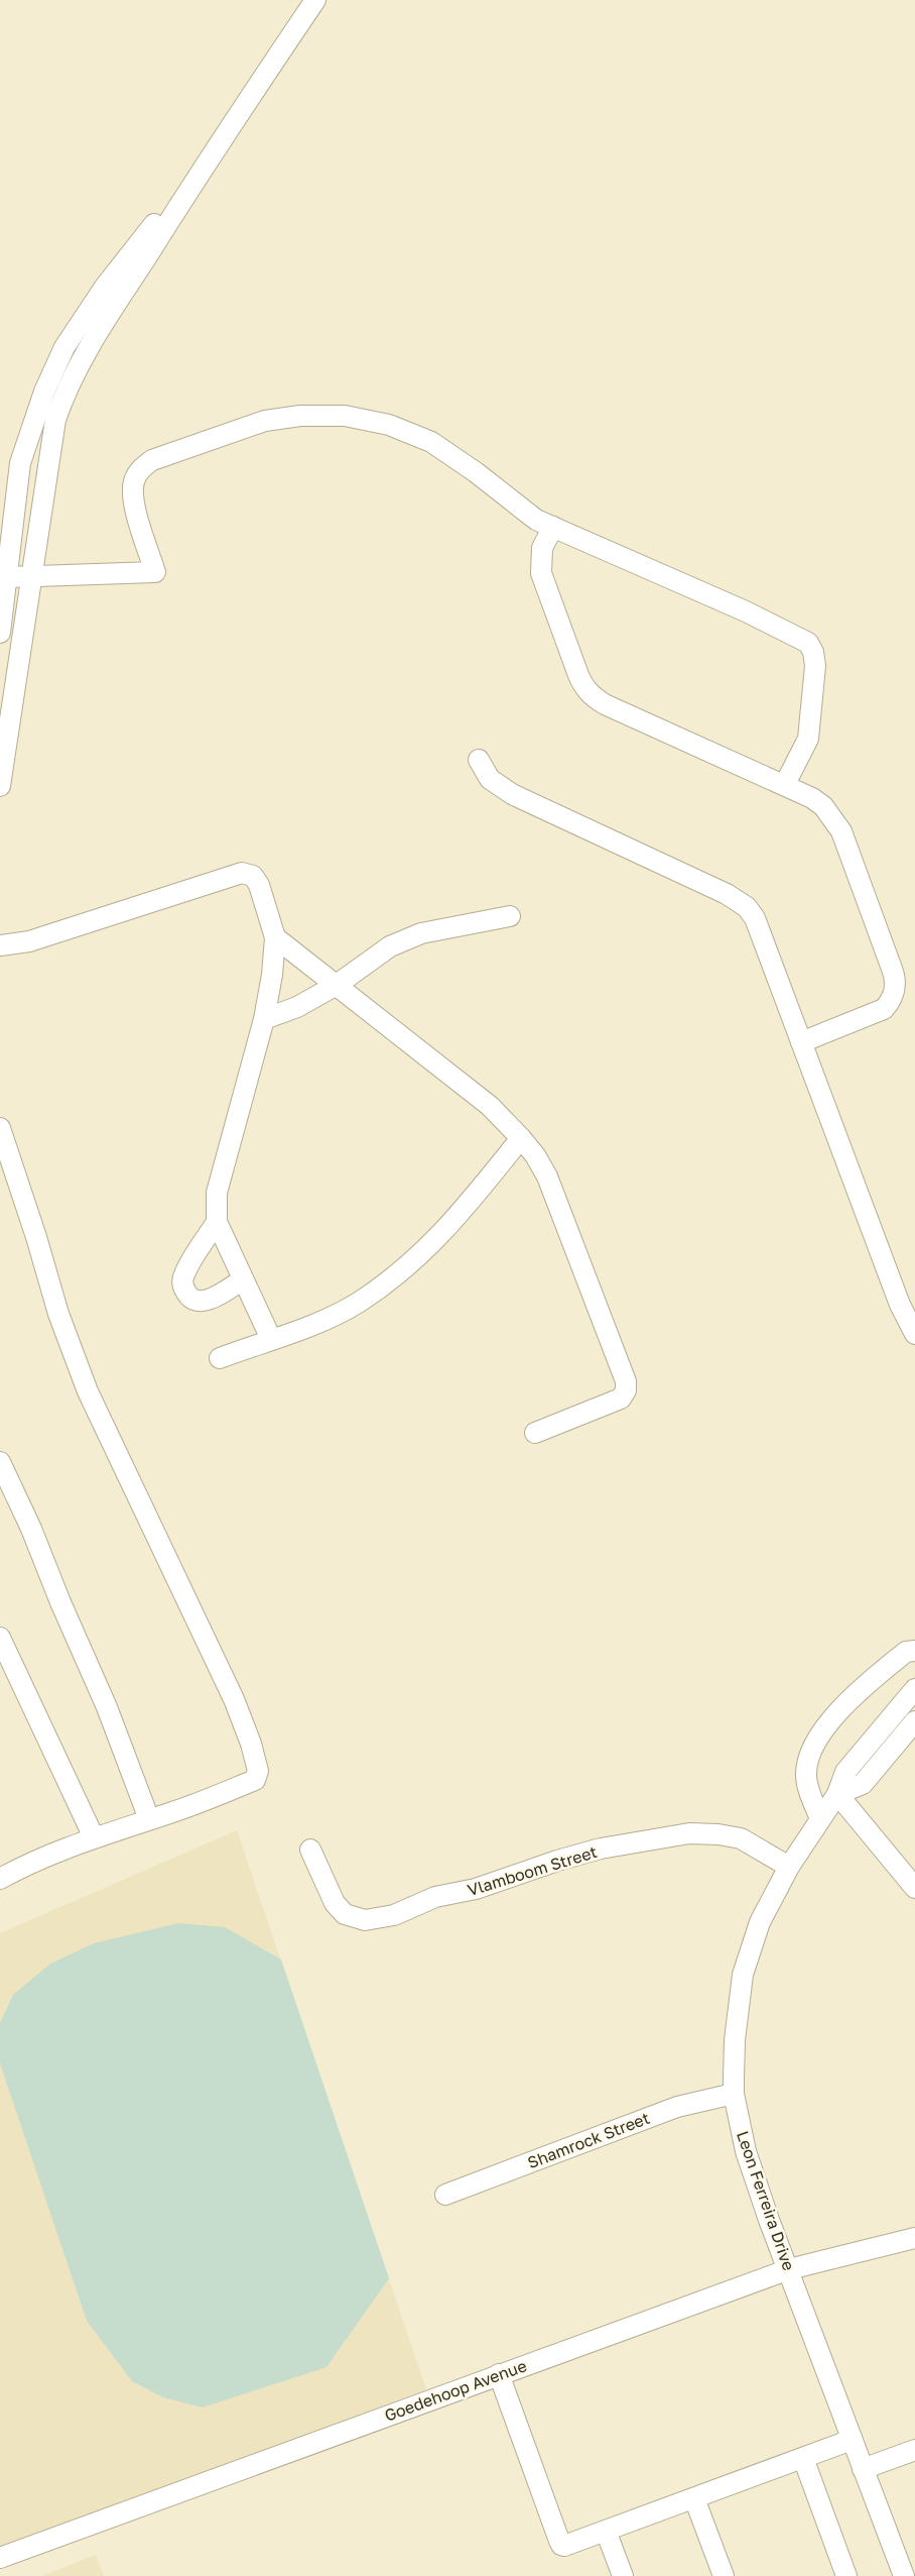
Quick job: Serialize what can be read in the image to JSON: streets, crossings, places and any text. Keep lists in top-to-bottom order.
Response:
{
  "streets": {
    "street": [
      "Vlamboom Street",
      "Shamrock Street",
      "Leon Ferreira Drive",
      "Goedehoop Avenue"
    ]
  },
  "crossings": [
    ["Vlamboom Street", "Leon Ferreira Drive"],
    ["Shamrock Street", "Leon Ferreira Drive"],
    ["Leon Ferreira Drive", "Goedehoop Avenue"]
  ]
}
